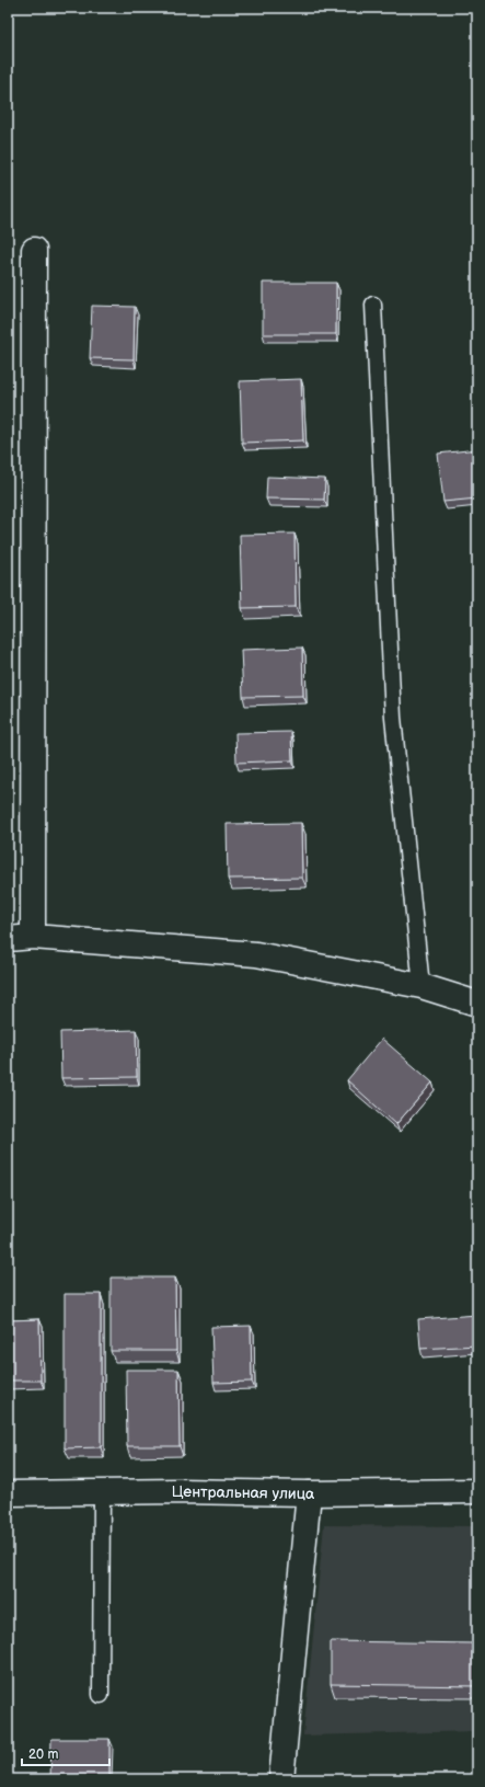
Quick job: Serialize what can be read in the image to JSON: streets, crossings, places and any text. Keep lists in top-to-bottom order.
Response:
{
  "streets": {
    "street": ["Центральная улица"]
  },
  "scale_bar": "20 m"
}
